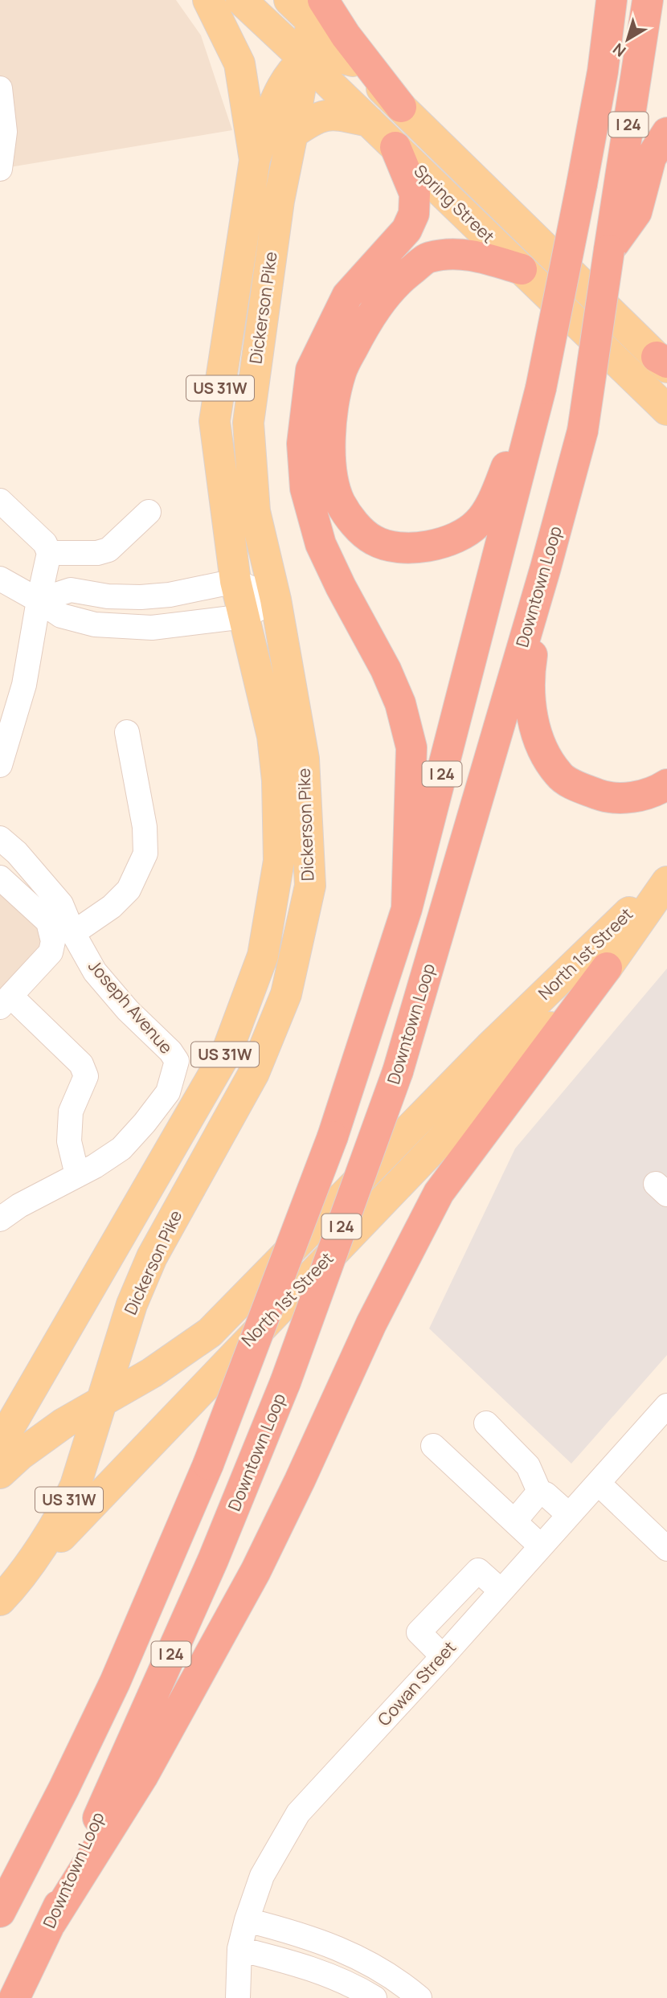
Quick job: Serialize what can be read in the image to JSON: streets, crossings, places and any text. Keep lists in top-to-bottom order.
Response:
{
  "streets": {
    "highway": ["I 24", "Downtown Loop"],
    "main road": [
      "Spring Street",
      "Dickerson Pike",
      "US 31W",
      "North 1st Street"
    ],
    "street": ["Joseph Avenue", "Cowan Street"]
  },
  "crossings": [
    ["Spring Street", "Dickerson Pike"],
    ["Dickerson Pike", "North 1st Street"]
  ],
  "north": "bottom left"
}
